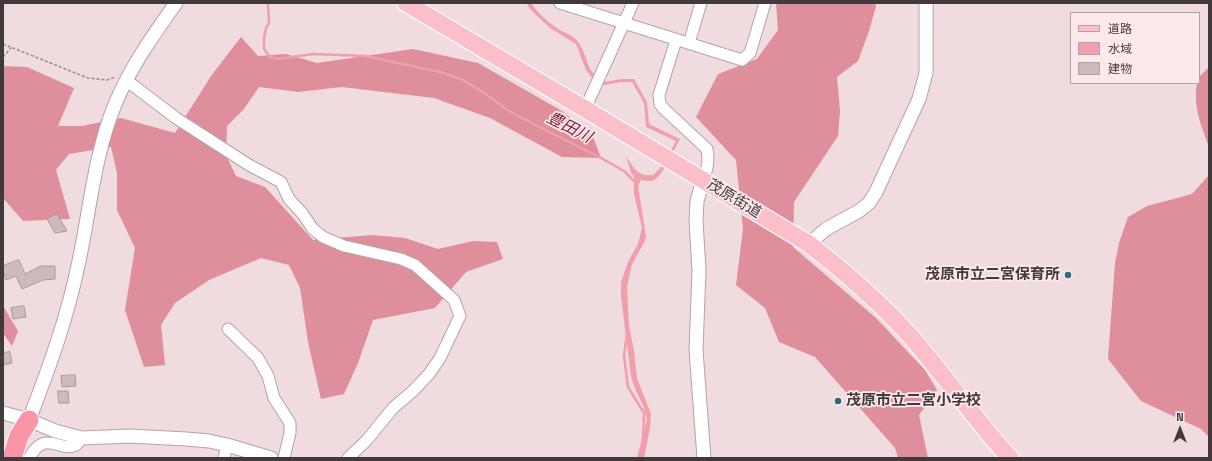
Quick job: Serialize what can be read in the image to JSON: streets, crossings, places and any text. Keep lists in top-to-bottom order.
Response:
{
  "streets": {
    "main road": ["茂原街道"]
  },
  "water": ["豊田川"],
  "places": ["茂原市立二宮保育所", "茂原市立二宮小学校"],
  "legend": ["道路", "水域", "建物"],
  "north": "top"
}
